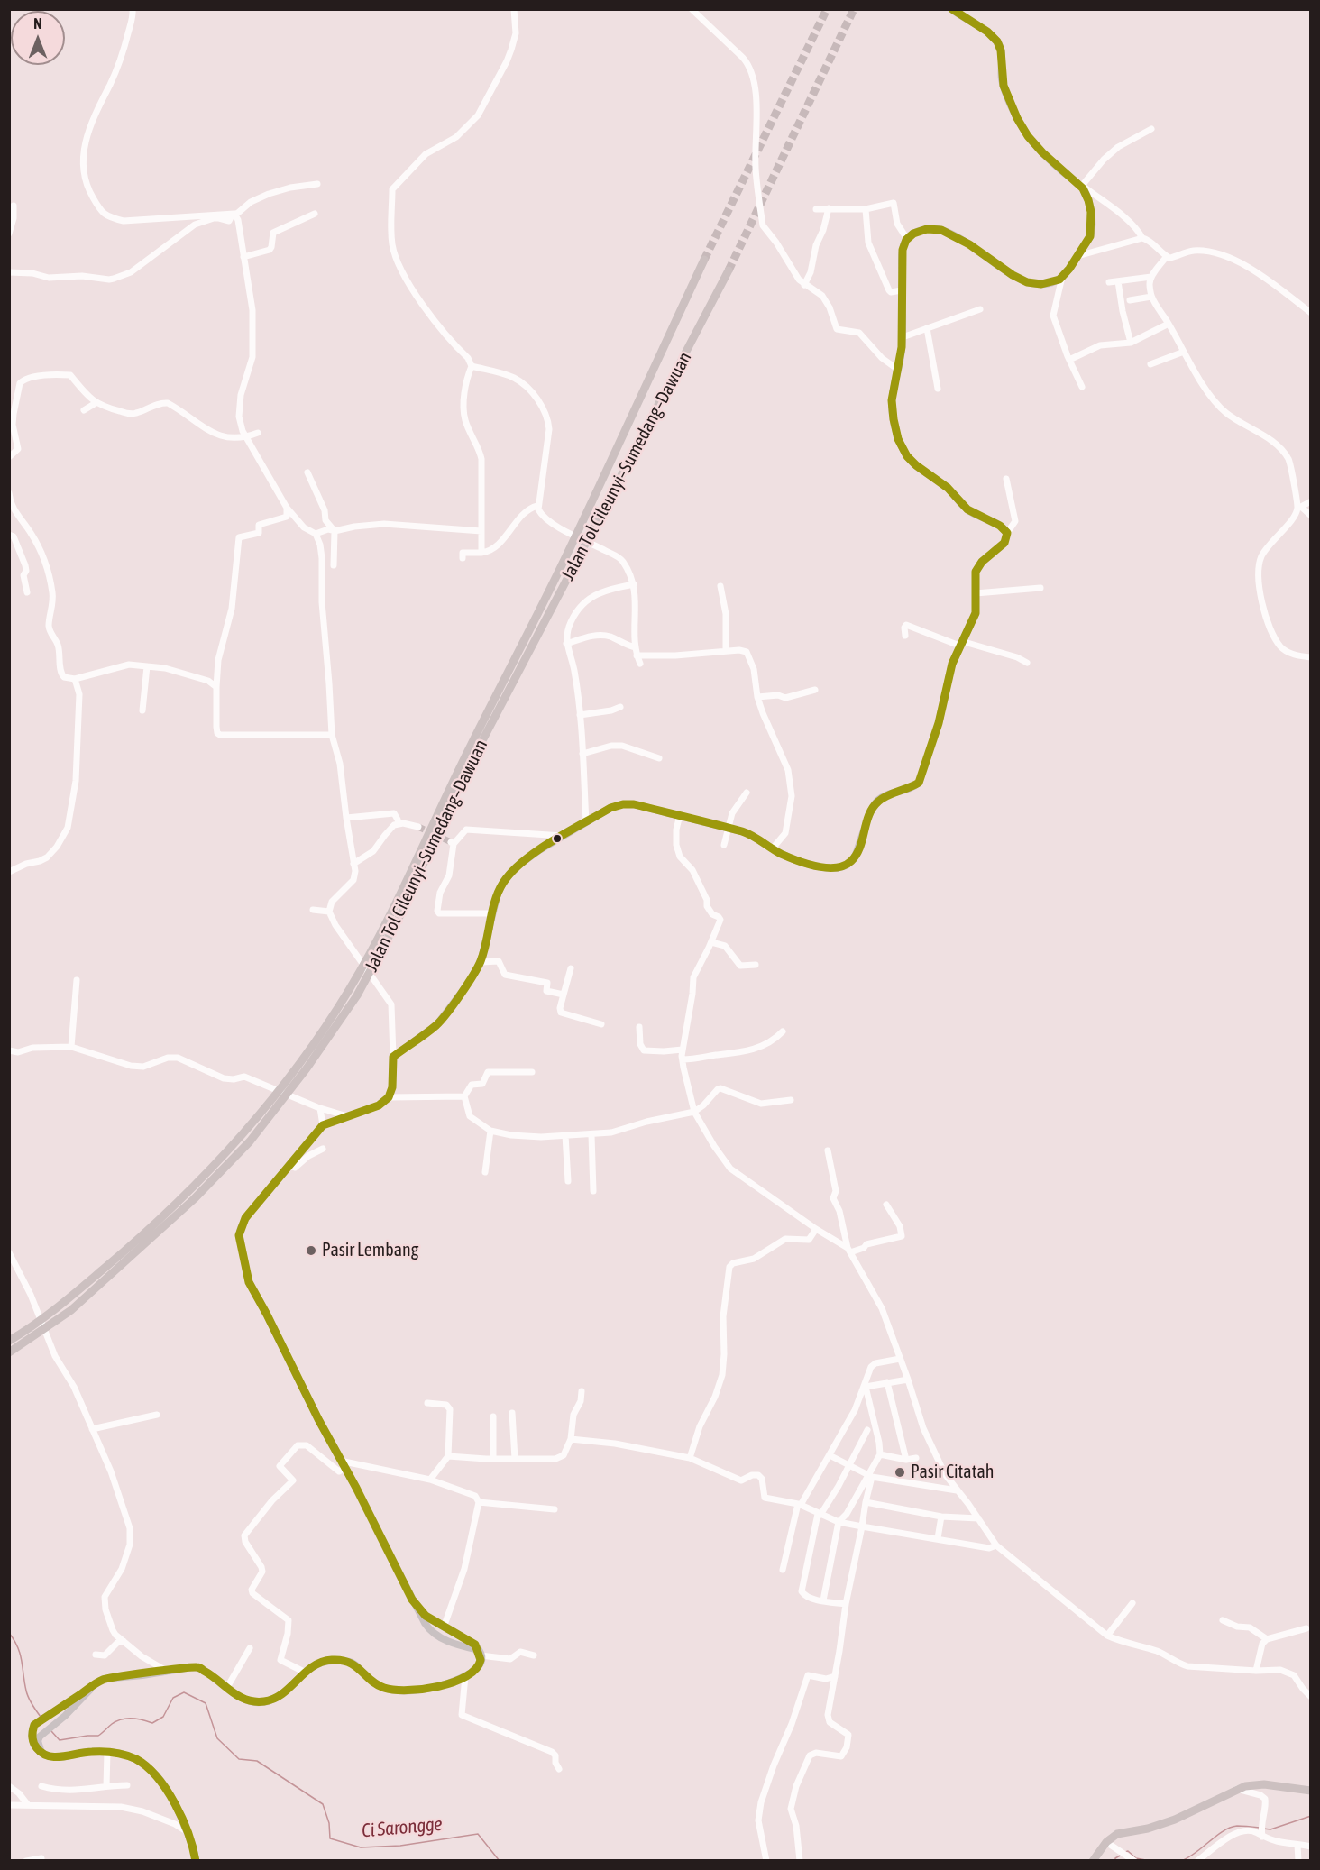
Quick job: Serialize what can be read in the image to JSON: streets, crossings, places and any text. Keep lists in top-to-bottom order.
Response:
{
  "streets": {
    "highway": ["Jalan Tol Cileunyi–Sumedang–Dawuan"]
  },
  "water": ["Ci Sarongge"],
  "places": ["Pasir Lembang", "Pasir Citatah"],
  "north": "top"
}
